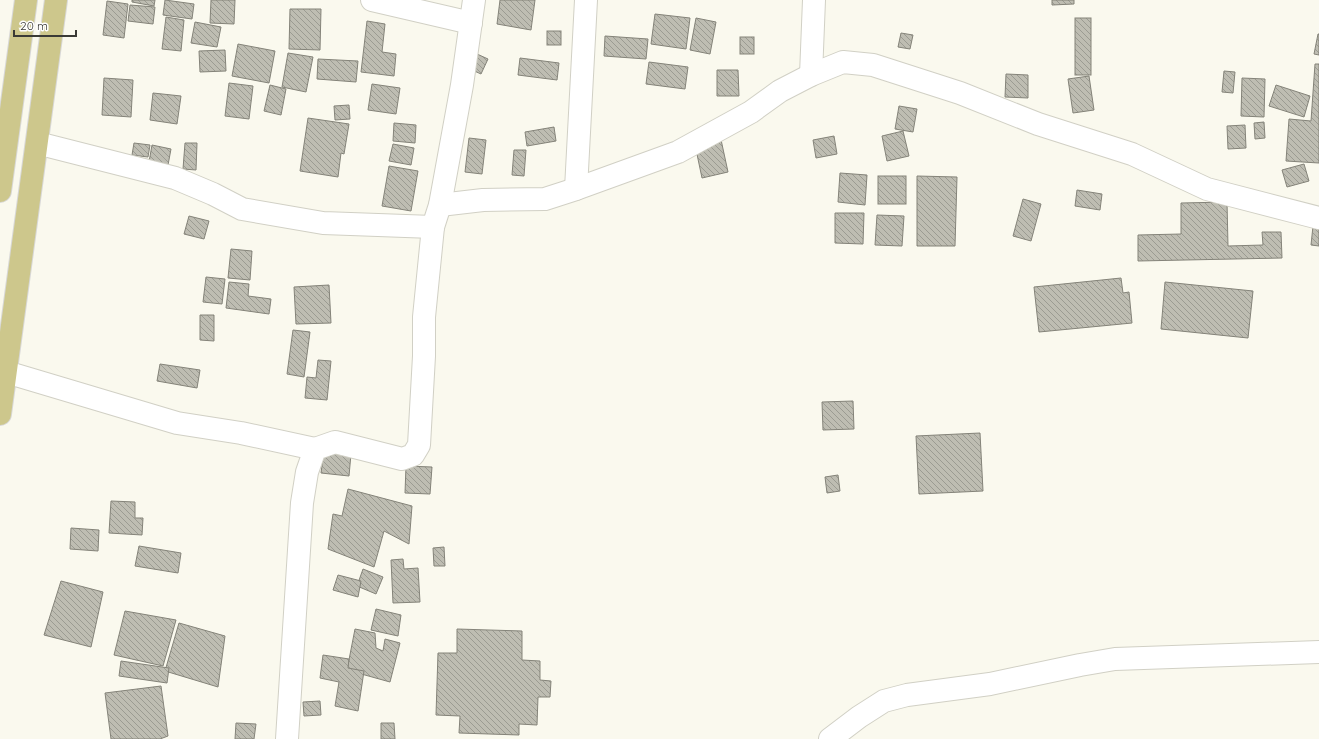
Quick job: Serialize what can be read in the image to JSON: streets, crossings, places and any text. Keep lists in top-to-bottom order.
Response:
{
  "scale_bar": "20 m"
}
